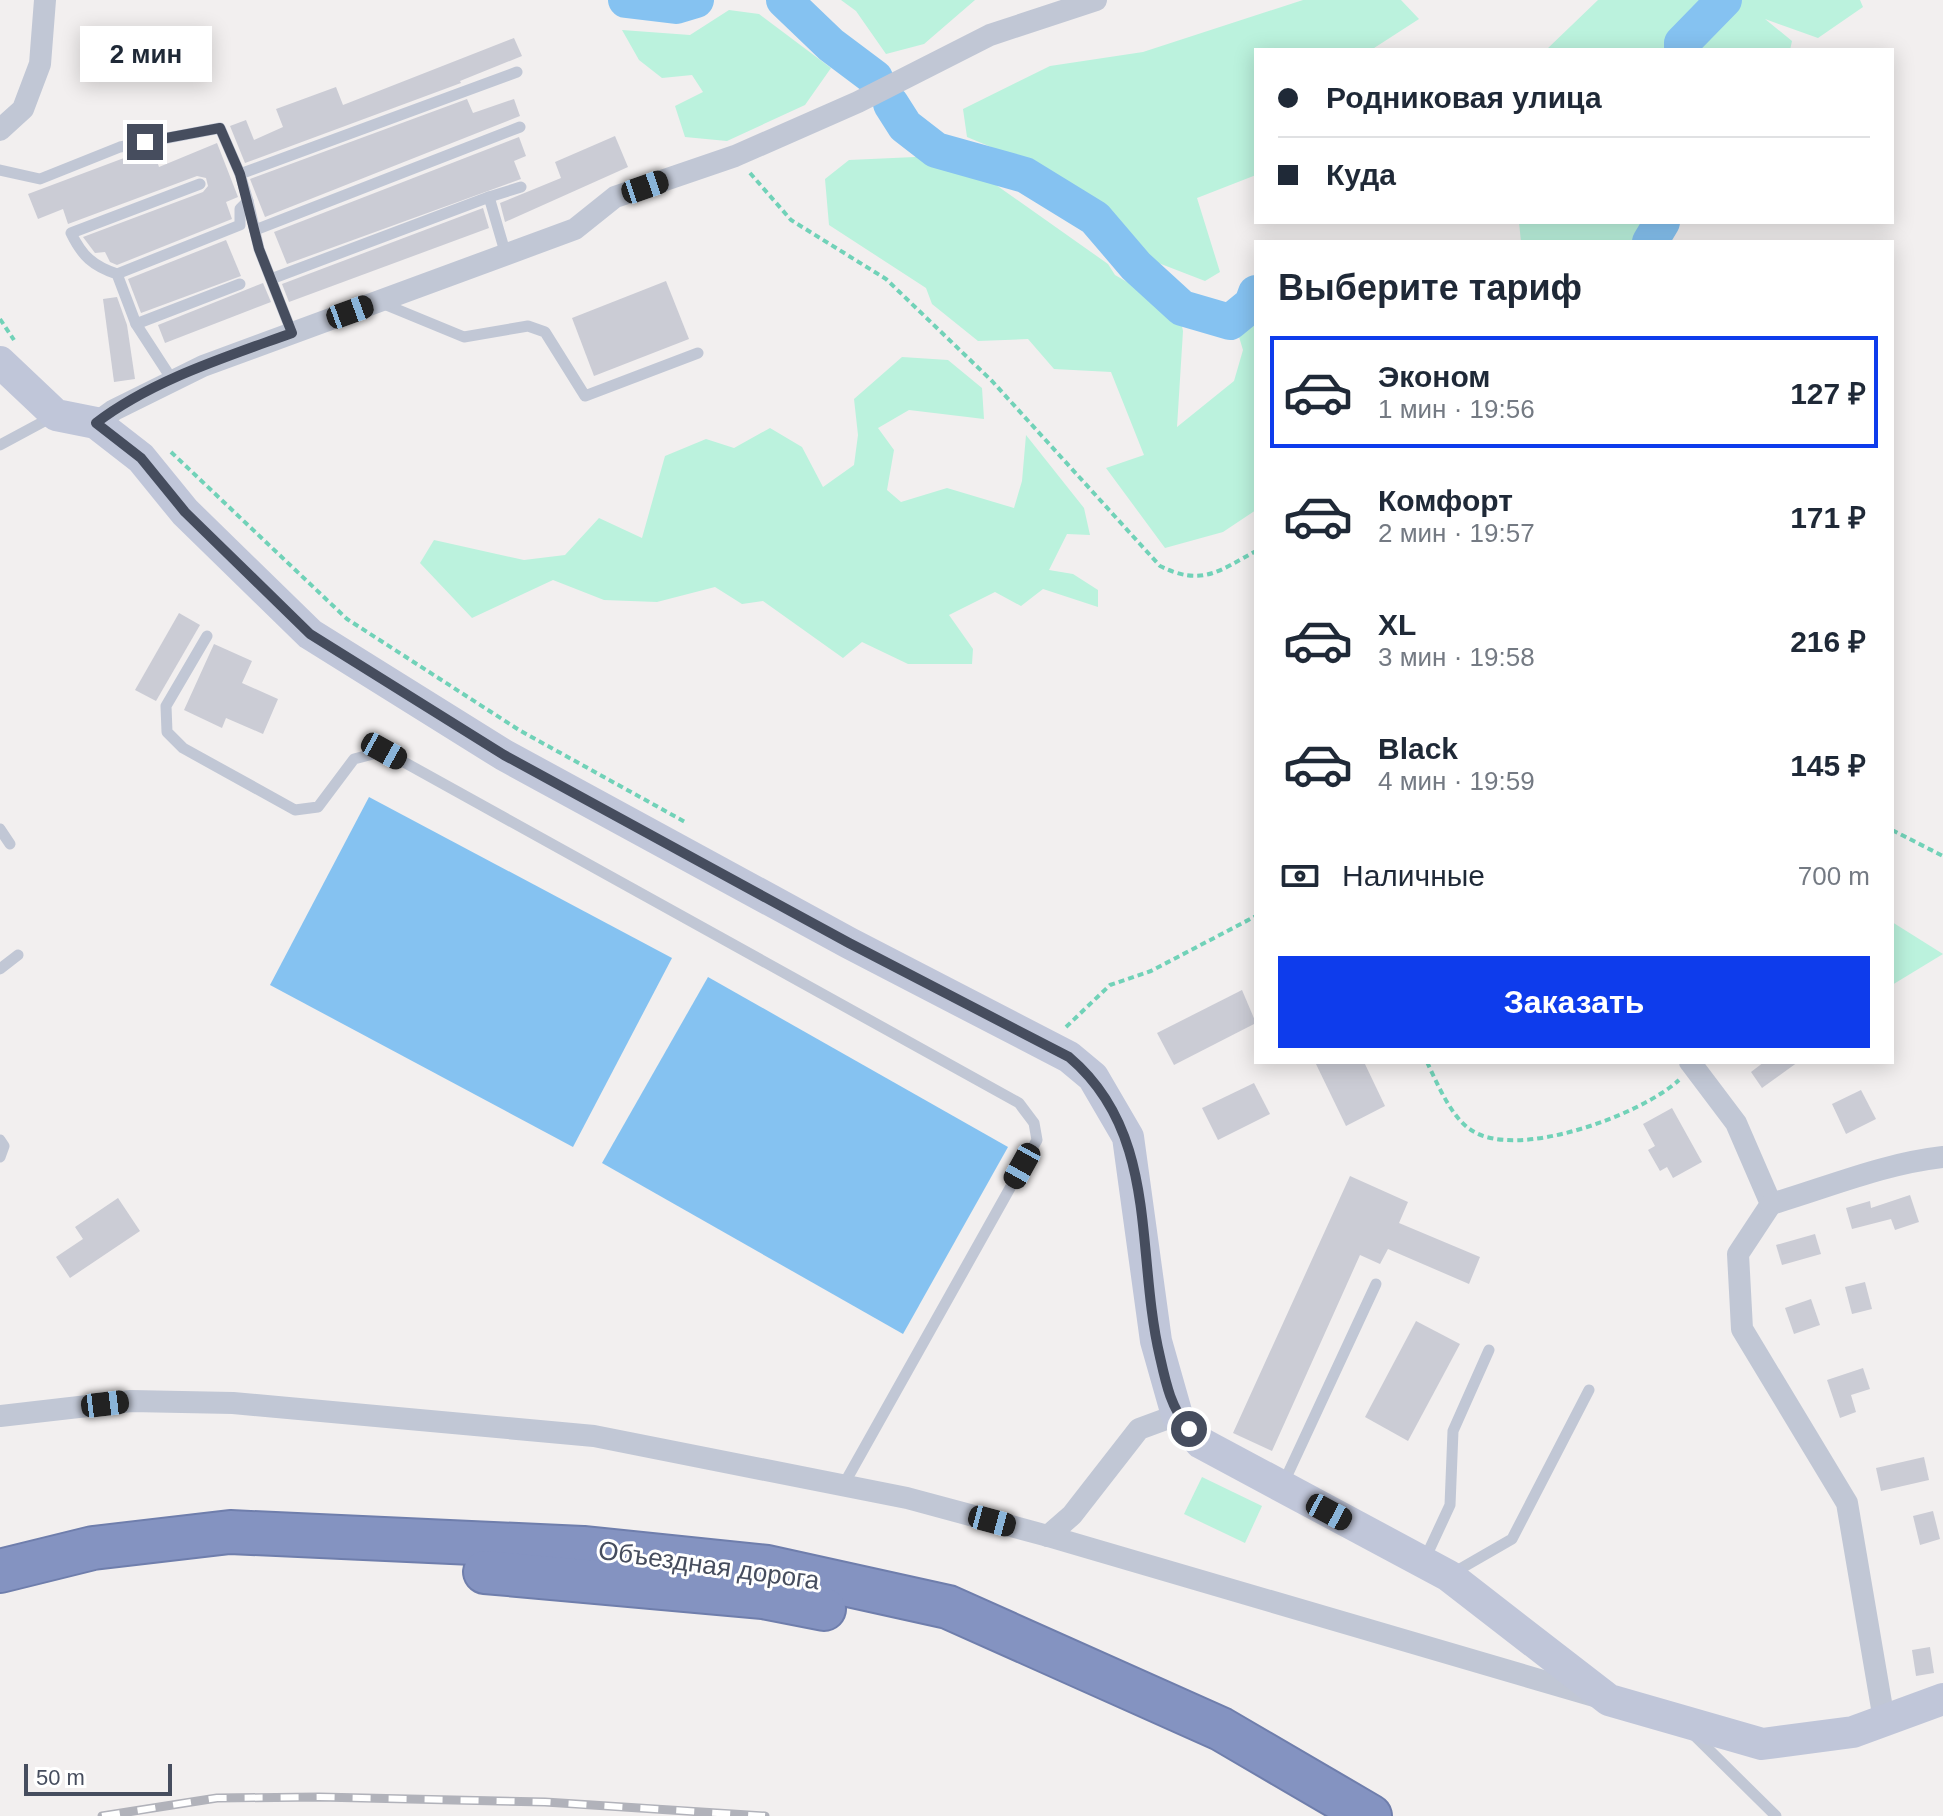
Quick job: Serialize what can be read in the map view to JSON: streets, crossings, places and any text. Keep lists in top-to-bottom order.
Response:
{
  "streets": {
    "highway": ["Объездная дорога"]
  },
  "scale_bar": "50 m",
  "page": {
    "bubble": "2 мин",
    "banner": ["Родниковая улица", "Куда"],
    "heading": "Выберите тариф",
    "list": [
      {
        "name": "Эконом",
        "note": "1 мин · 19:56",
        "value": "127 ₽"
      },
      {
        "name": "Комфорт",
        "note": "2 мин · 19:57",
        "value": "171 ₽"
      },
      {
        "name": "XL",
        "note": "3 мин · 19:58",
        "value": "216 ₽"
      },
      {
        "name": "Black",
        "note": "4 мин · 19:59",
        "value": "145 ₽"
      }
    ],
    "pay": ["Наличные", "700 m"],
    "buttons": "Заказать",
    "scale": "50 m"
  }
}
